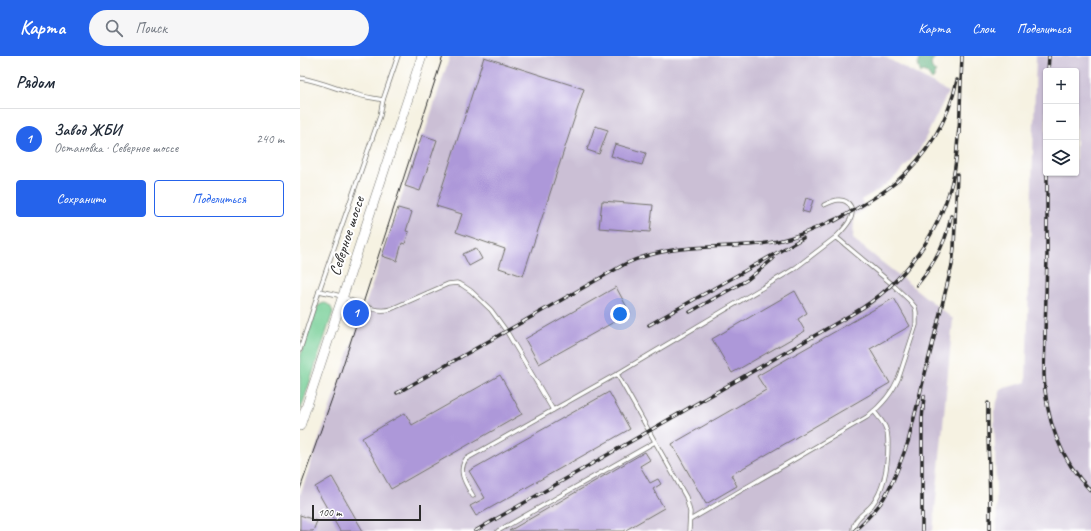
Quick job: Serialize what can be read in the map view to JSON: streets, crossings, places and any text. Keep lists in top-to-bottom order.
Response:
{
  "streets": {
    "main road": ["Северное шоссе"]
  },
  "scale_bar": "100 m",
  "page": {
    "header": "Карта",
    "search": "Поиск",
    "nav": ["Карта", "Слои", "Поделиться"],
    "heading": "Рядом",
    "map_buttons": ["+", "−"],
    "list": [
      {
        "mark": "1",
        "name": "Завод ЖБИ",
        "note": "Остановка · Северное шоссе",
        "value": "240 m"
      }
    ],
    "buttons": ["Сохранить", "Поделиться"],
    "pins": "1",
    "scale": "100 m"
  }
}
